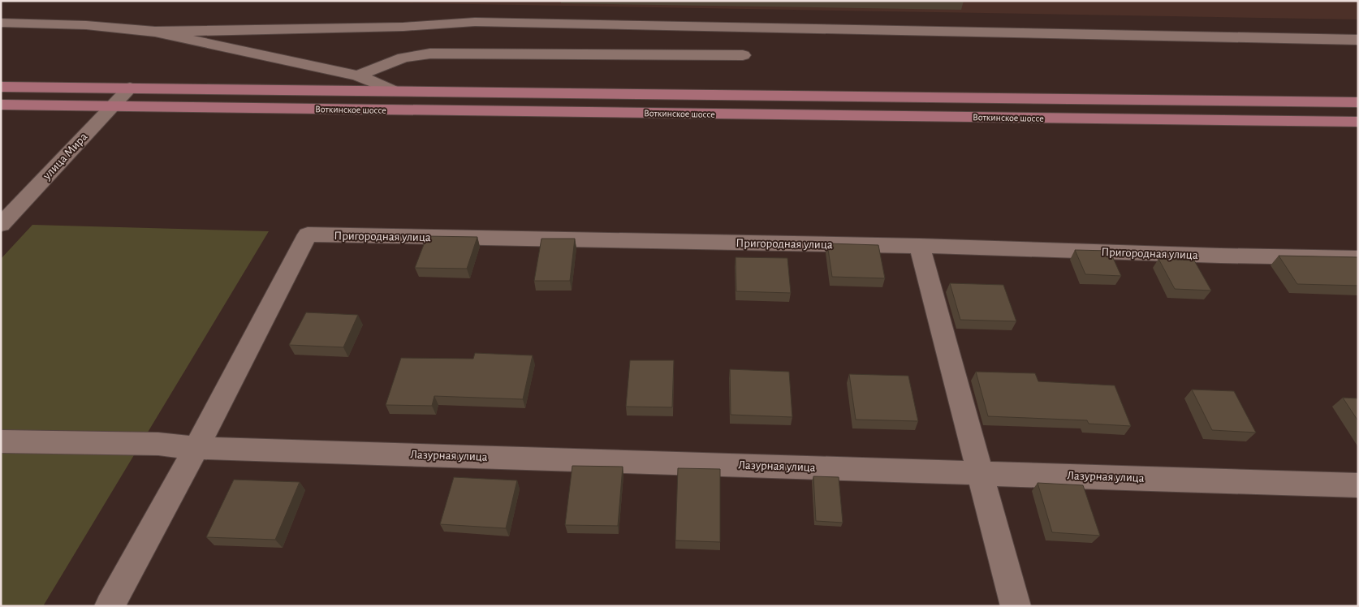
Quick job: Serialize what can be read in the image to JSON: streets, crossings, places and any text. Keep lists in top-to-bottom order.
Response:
{
  "streets": {
    "main road": ["Воткинское шоссе"],
    "street": ["улица Мира", "Пригородная улица", "Лазурная улица"]
  },
  "crossings": [
    ["Воткинское шоссе", "улица Мира"],
    ["Пригородная улица", "Лазурная улица"]
  ]
}
